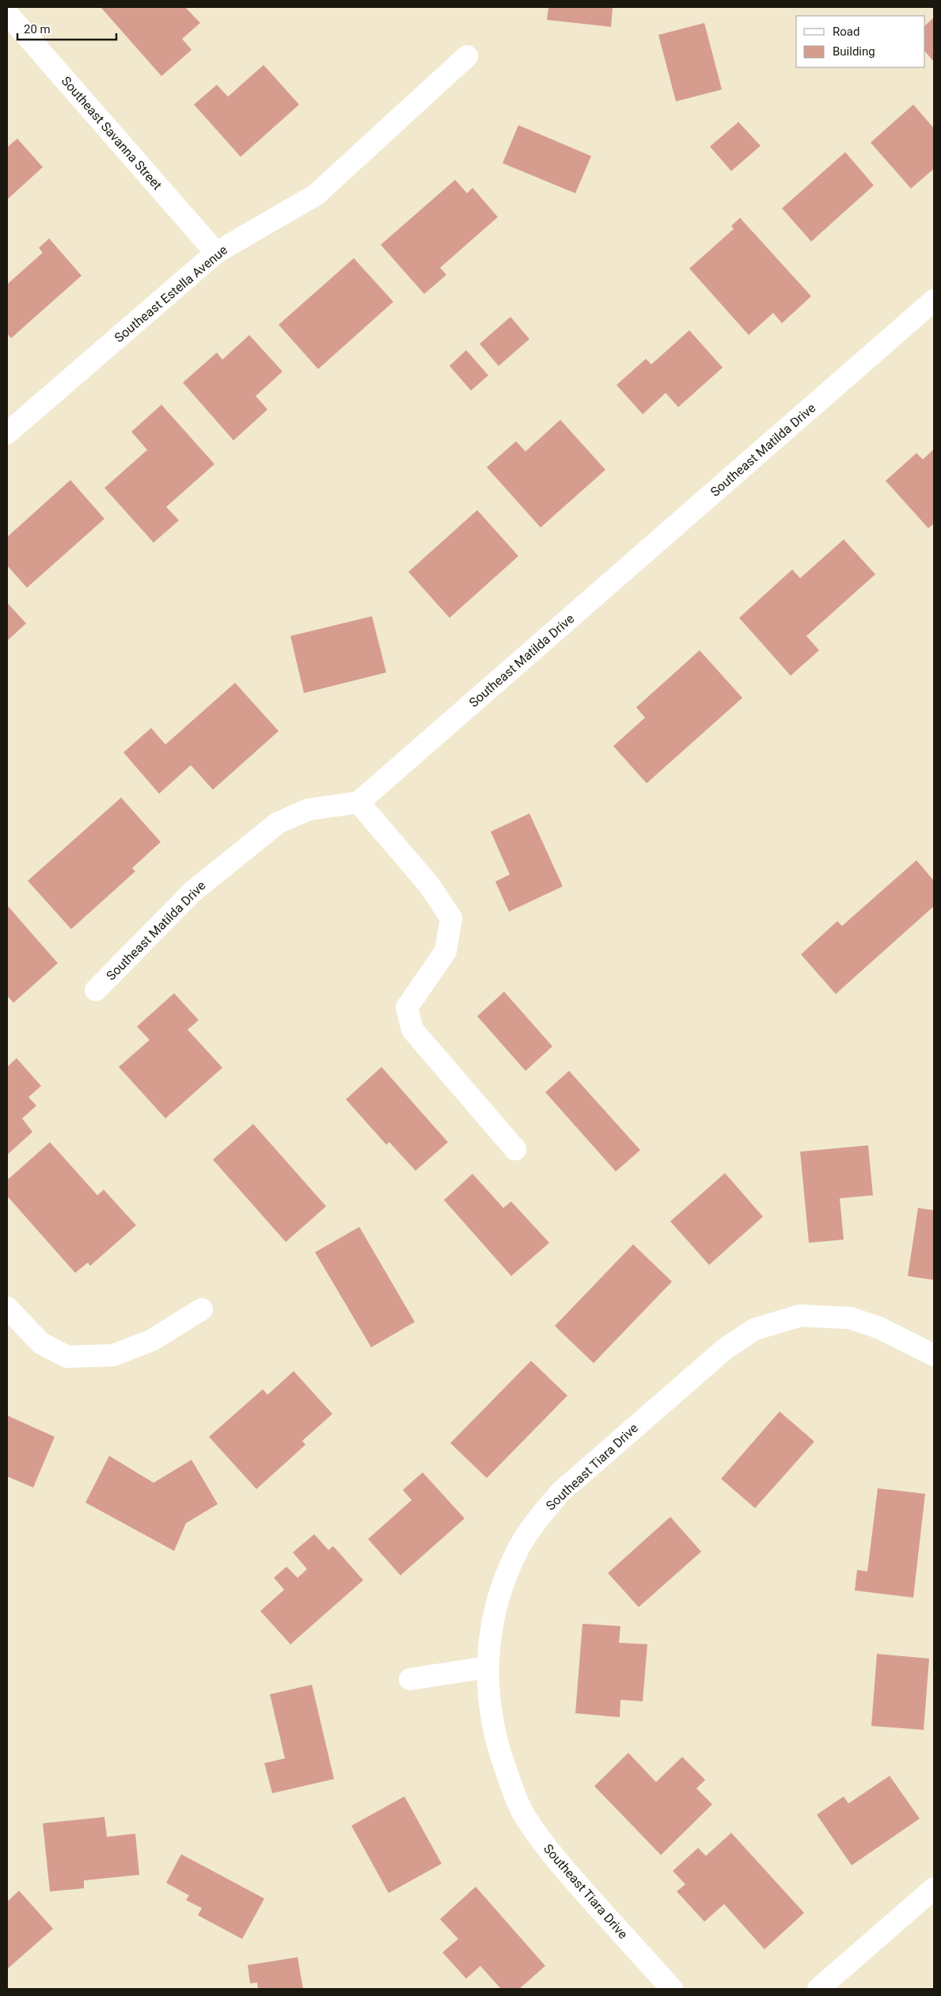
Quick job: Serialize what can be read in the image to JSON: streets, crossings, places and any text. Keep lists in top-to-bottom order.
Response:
{
  "streets": {
    "street": [
      "Southeast Savanna Street",
      "Southeast Estella Avenue",
      "Southeast Matilda Drive",
      "Southeast Tiara Drive"
    ]
  },
  "crossings": [
    ["Southeast Savanna Street", "Southeast Estella Avenue"]
  ],
  "legend": ["Road", "Building"],
  "scale_bar": "20 m"
}
